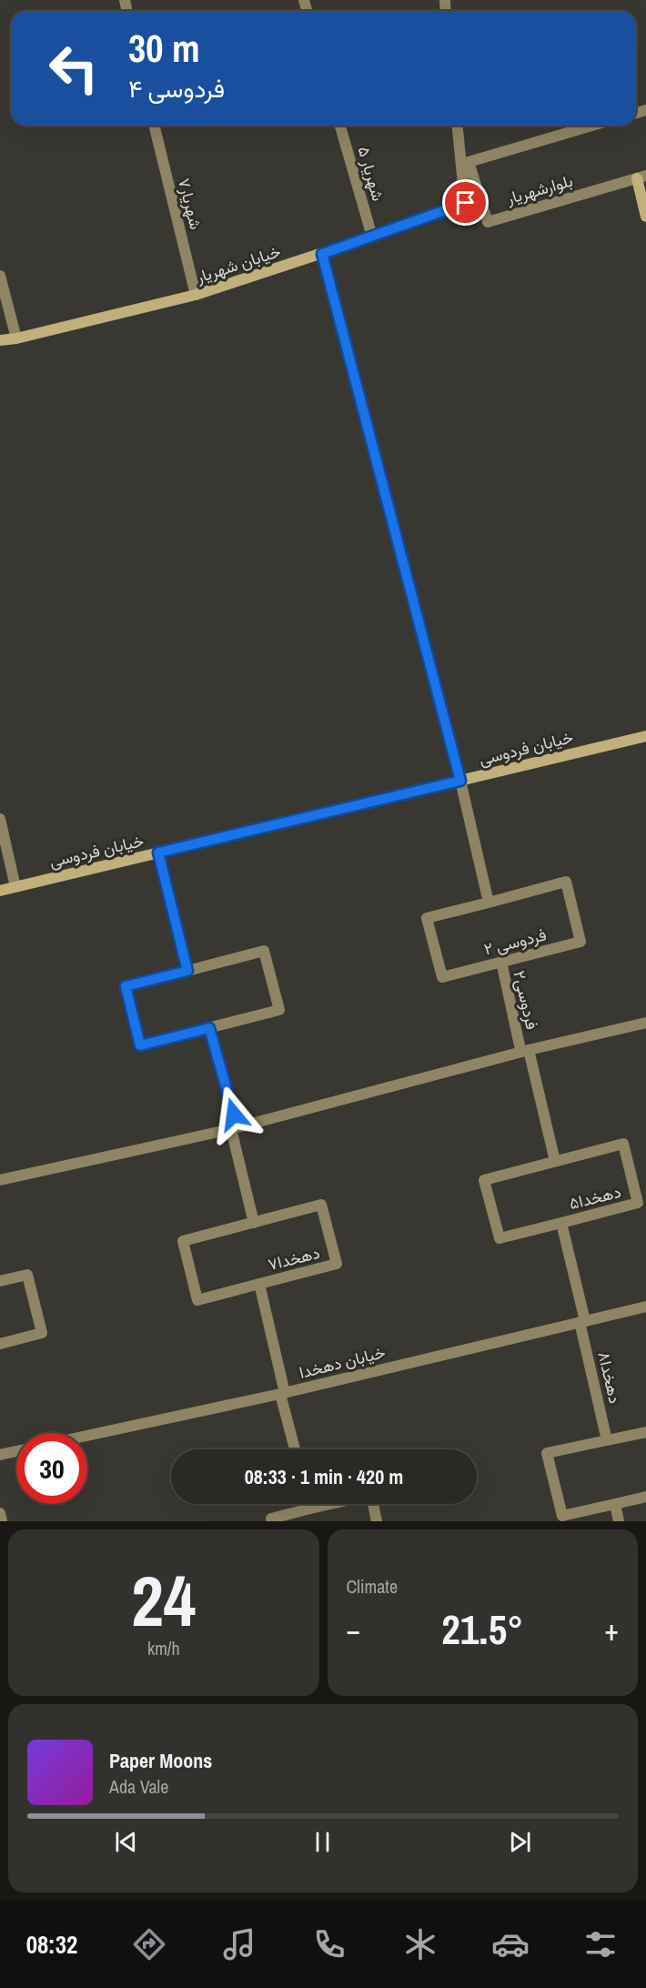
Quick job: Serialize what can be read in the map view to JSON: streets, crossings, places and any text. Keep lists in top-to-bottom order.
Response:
{
  "streets": {
    "street": [
      "شهریار ۵",
      "بلوارشهریار",
      "شهریار۷",
      "خیابان شهریار",
      "خیابان فردوسی",
      "فردوسی ۲",
      "فردوسی۲",
      "دهخدا۵",
      "دهخدا۷",
      "خیابان دهخدا",
      "دهخدا۸"
    ]
  },
  "crossings": [
    ["شهریار ۵", "خیابان شهریار"],
    ["بلوارشهریار", "خیابان شهریار"],
    ["شهریار۷", "خیابان شهریار"],
    ["فردوسی ۲", "فردوسی۲"],
    ["دهخدا۵", "خیابان دهخدا"],
    ["دهخدا۵", "دهخدا۸"],
    ["دهخدا۷", "خیابان دهخدا"],
    ["خیابان دهخدا", "دهخدا۸"]
  ],
  "page": {
    "turn": ["30 m", "فردوسی ۴"],
    "limit": "30",
    "trip": "08:33 · 1 min · 420 m",
    "tile": [
      ["24", "km/h"],
      "Climate"
    ],
    "heat": ["−", "21.5°", "+"],
    "song": ["Paper Moons", "Ada Vale"],
    "tabs": "08:32"
  }
}
